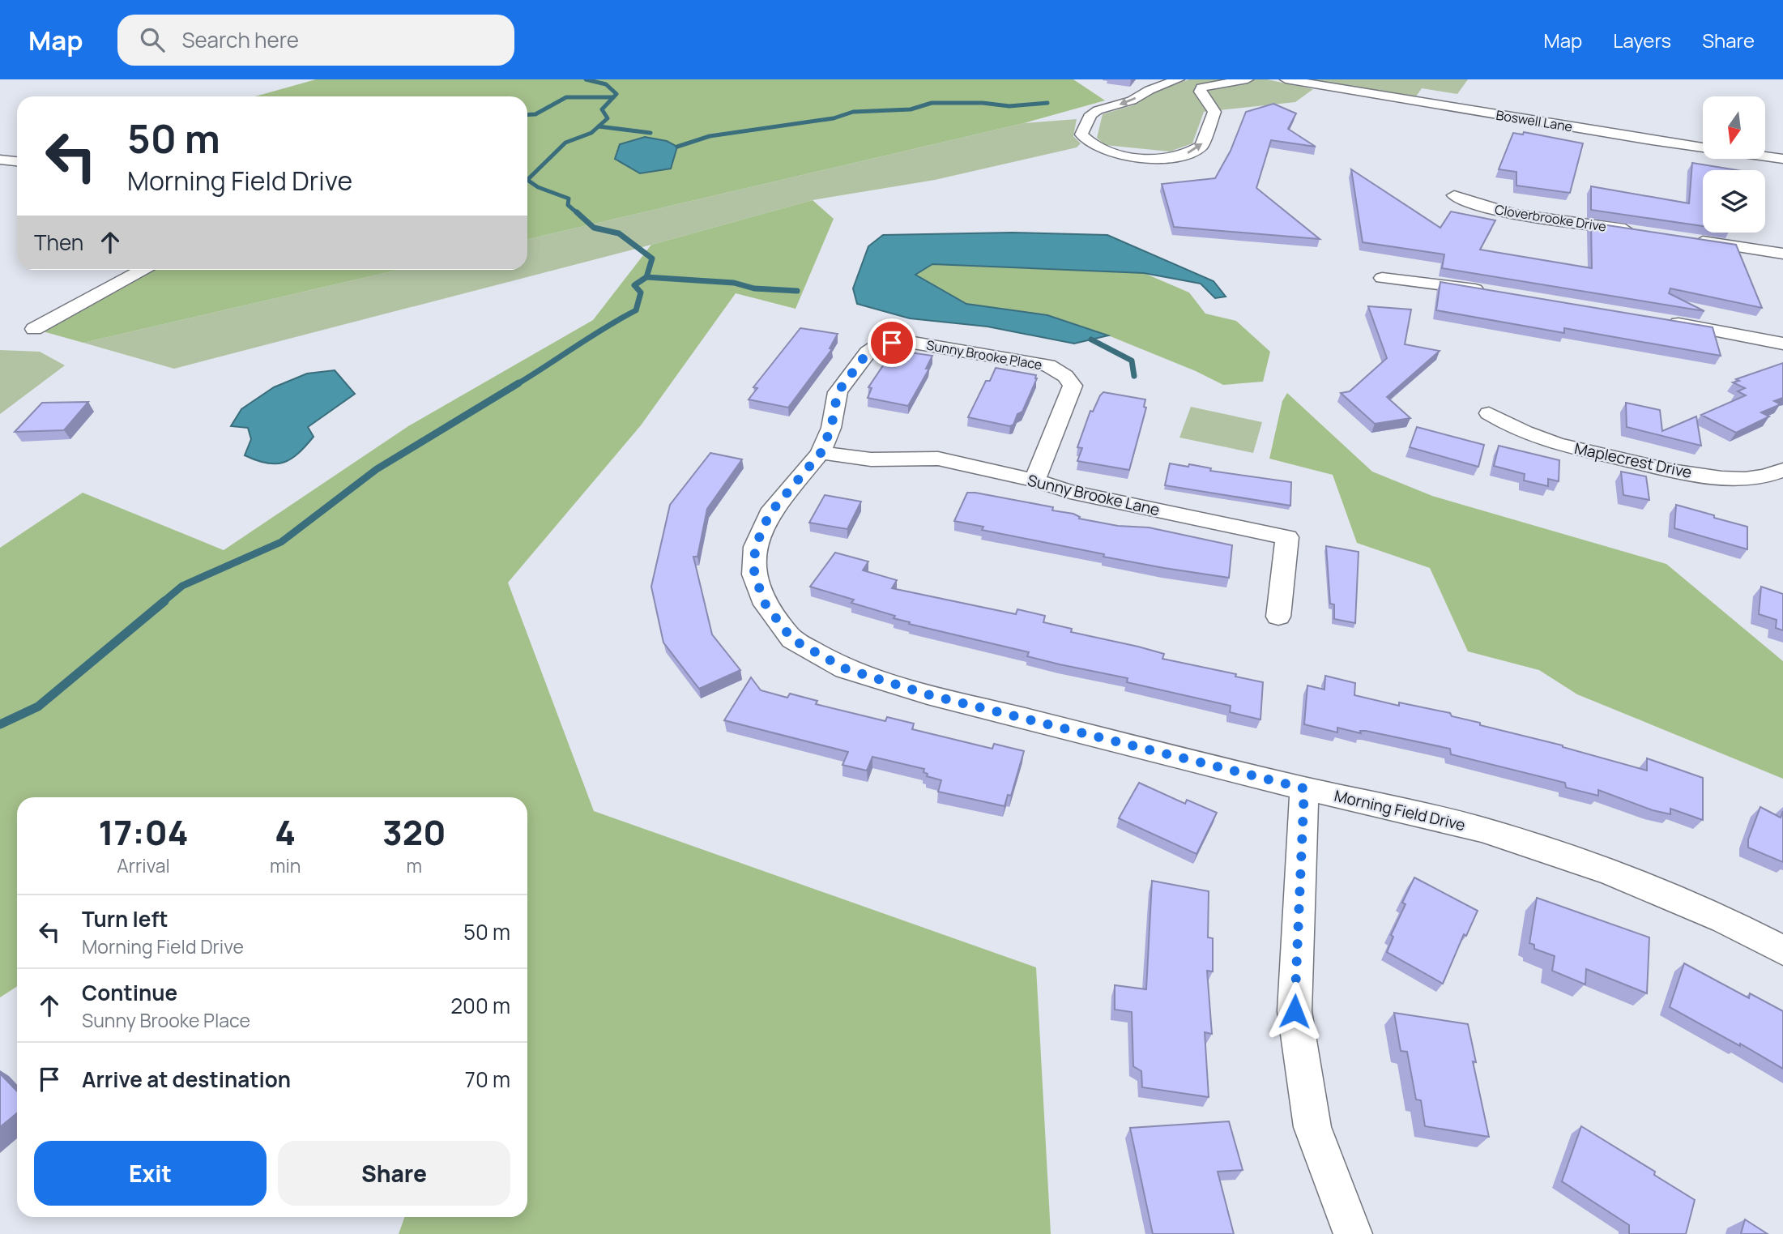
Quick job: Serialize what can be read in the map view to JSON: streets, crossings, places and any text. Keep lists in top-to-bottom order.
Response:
{
  "streets": {
    "street": [
      "Boswell Lane",
      "Cloverbrooke Drive",
      "Sunny Brooke Place",
      "Maplecrest Drive",
      "Sunny Brooke Lane",
      "Morning Field Drive"
    ]
  },
  "crossings": [
    ["Sunny Brooke Place", "Sunny Brooke Lane"],
    ["Sunny Brooke Place", "Morning Field Drive"],
    ["Sunny Brooke Lane", "Morning Field Drive"]
  ],
  "north": "bottom",
  "page": {
    "header": "Map",
    "search": "Search here",
    "nav": ["Map", "Layers", "Share"],
    "turn": ["50 m", "Morning Field Drive"],
    "then": "Then",
    "eta": [
      "17:04",
      "Arrival",
      "4",
      "min",
      "320",
      "m"
    ],
    "list": [
      {
        "name": "Turn left",
        "note": "Morning Field Drive",
        "value": "50 m"
      },
      {
        "name": "Continue",
        "note": "Sunny Brooke Place",
        "value": "200 m"
      },
      {
        "name": "Arrive at destination",
        "value": "70 m"
      }
    ],
    "buttons": ["Exit", "Share"]
  }
}
